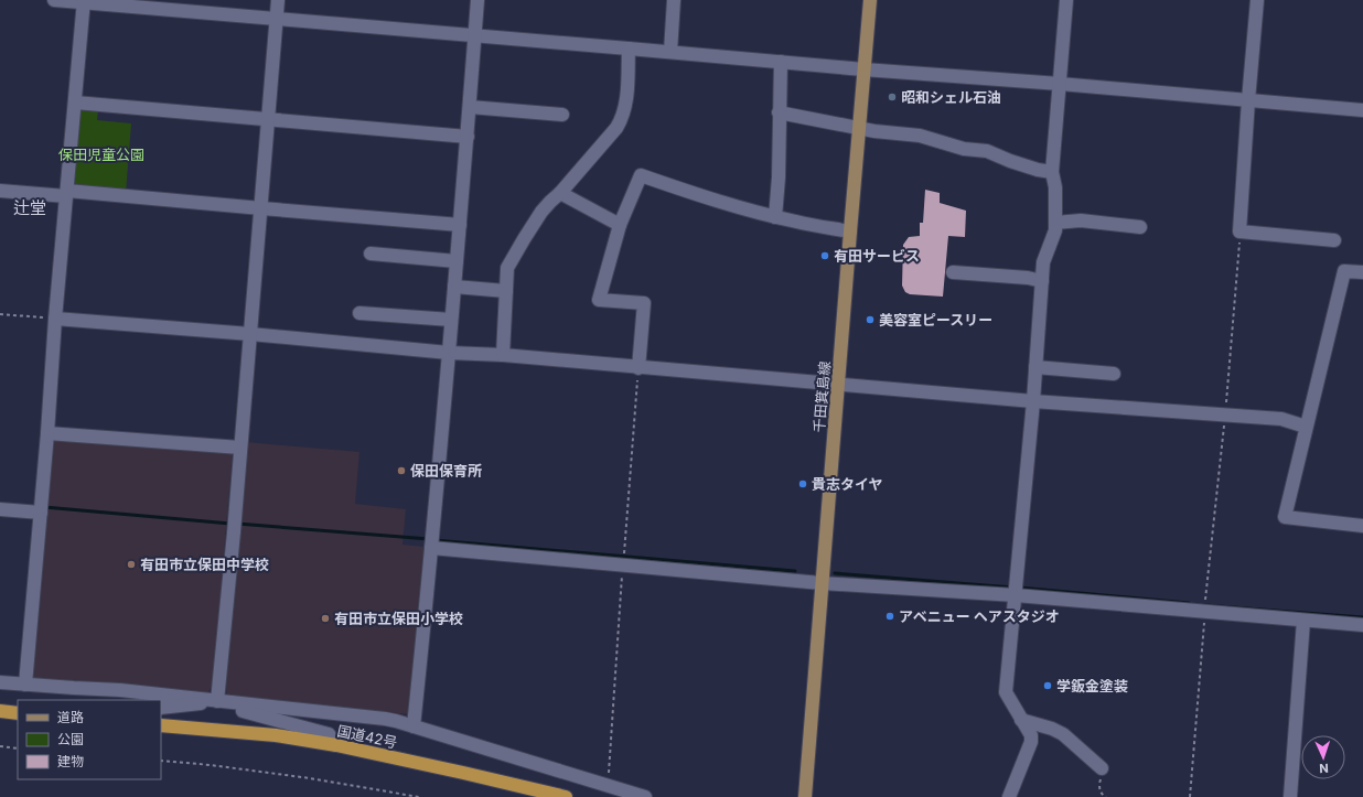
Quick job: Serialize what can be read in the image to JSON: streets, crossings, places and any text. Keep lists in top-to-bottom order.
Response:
{
  "streets": {
    "highway": ["国道42号"],
    "main road": ["千田箕島線"]
  },
  "districts": ["辻堂"],
  "parks": ["保田児童公園"],
  "places": [
    "昭和シェル石油",
    "有田サービス",
    "美容室ピースリー",
    "保田保育所",
    "貴志タイヤ",
    "有田市立保田中学校",
    "アベニュー ヘアスタジオ",
    "有田市立保田小学校",
    "学鈑金塗装"
  ],
  "legend": ["道路", "公園", "建物"],
  "north": "bottom"
}
